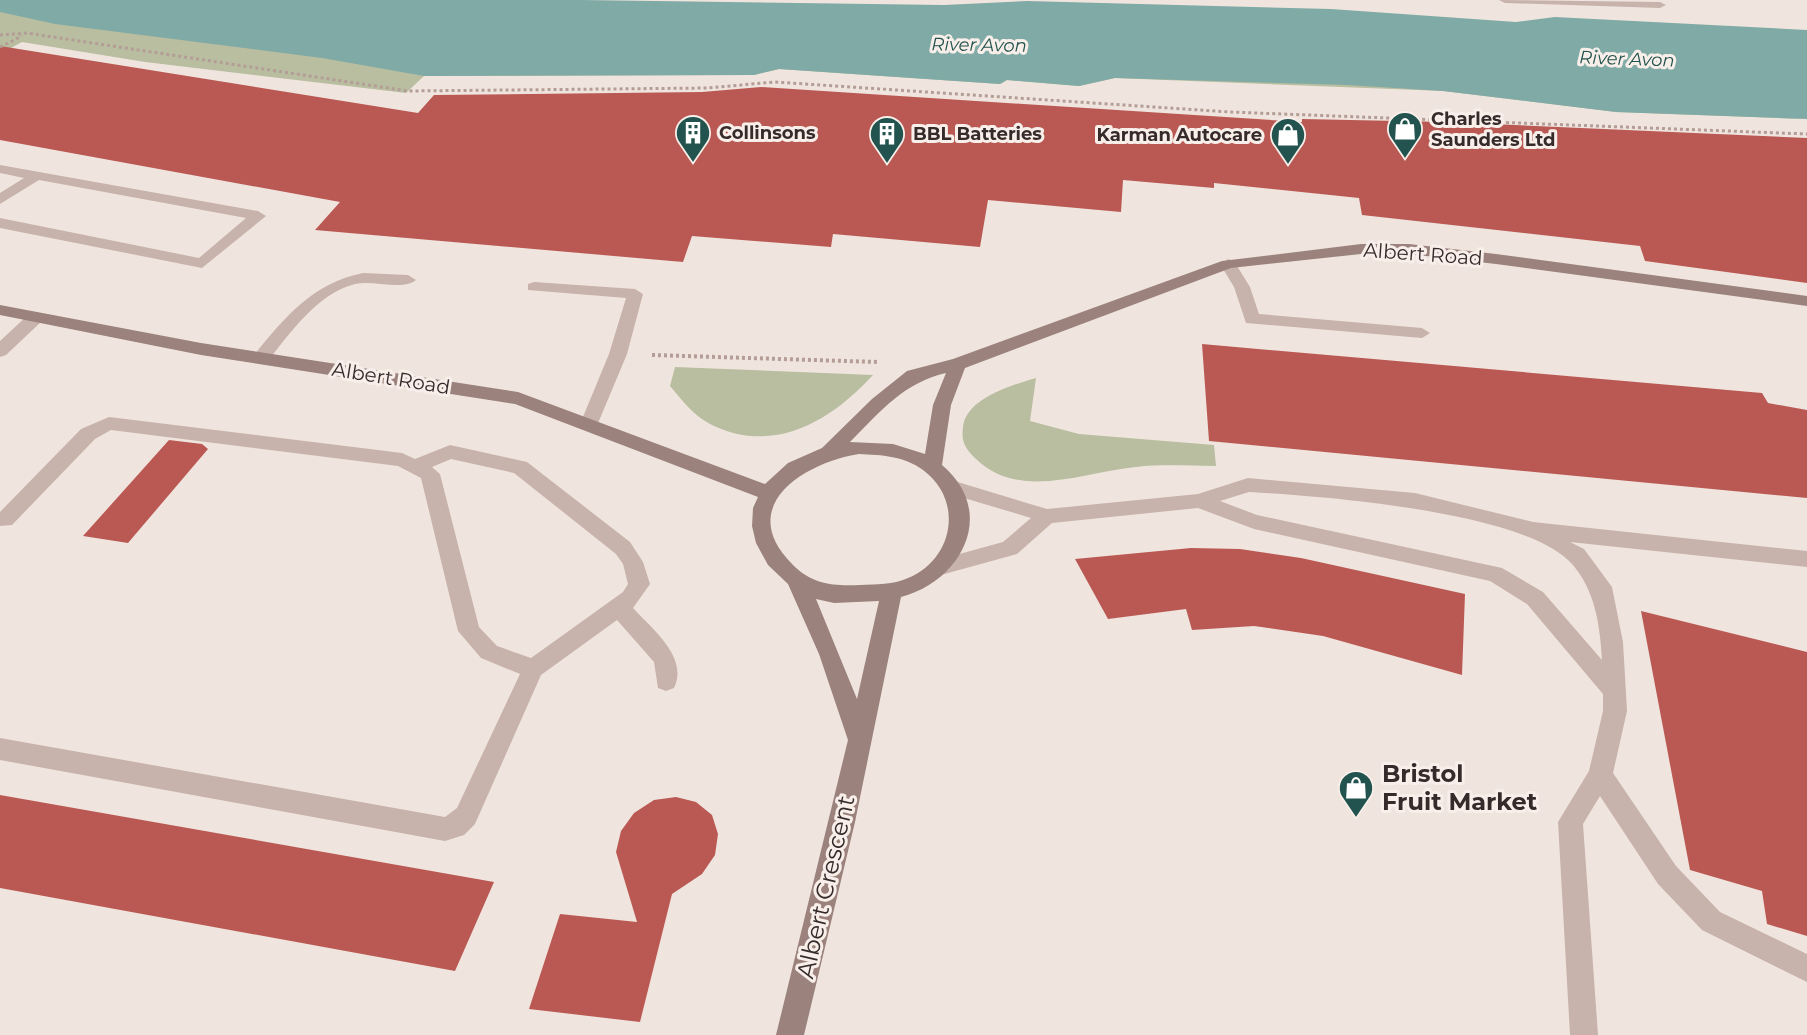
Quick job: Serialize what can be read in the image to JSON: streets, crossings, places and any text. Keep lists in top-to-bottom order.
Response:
{
  "streets": {
    "street": ["Albert Road", "Albert Crescent"]
  },
  "crossings": [
    ["Albert Road", "Albert Crescent"]
  ],
  "water": ["River Avon"],
  "places": {
    "shop": ["Charles Saunders Ltd", "Karman Autocare", "Bristol Fruit Market"],
    "building": ["Collinsons", "BBL Batteries"]
  }
}
